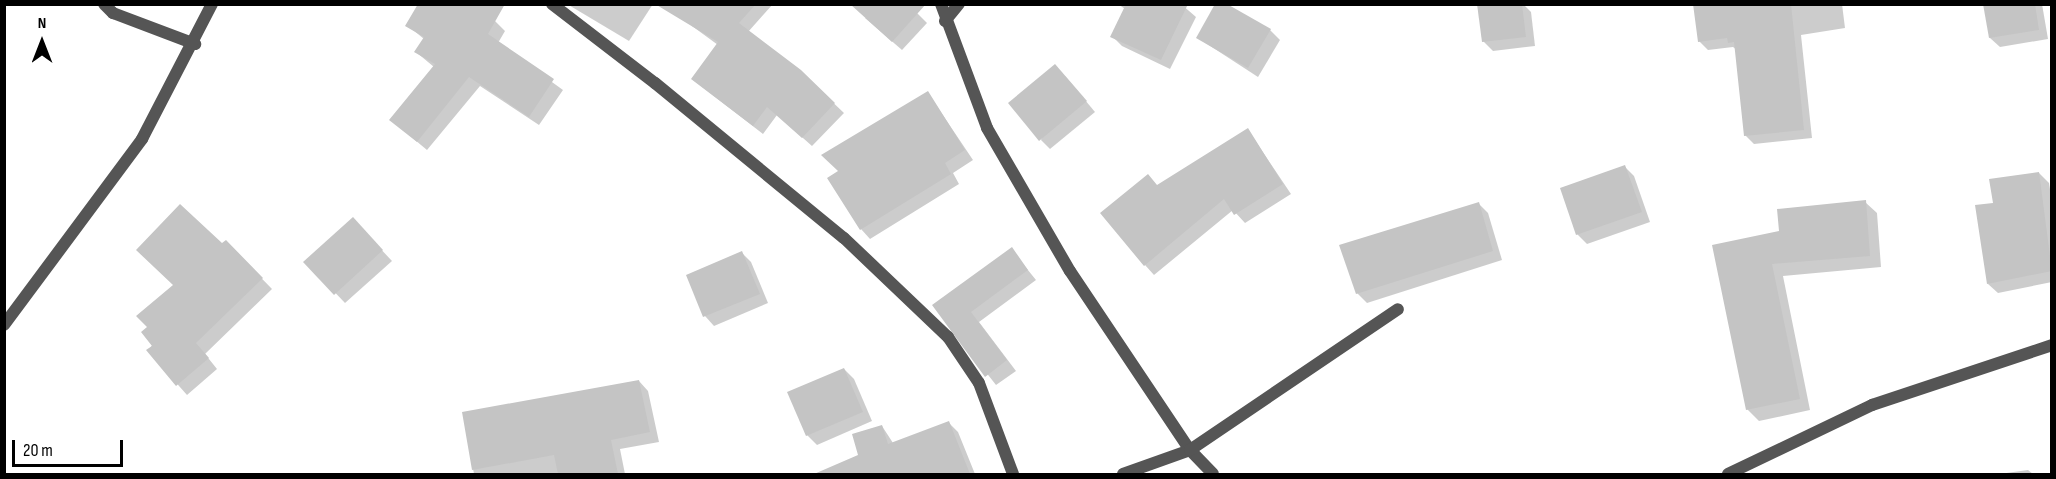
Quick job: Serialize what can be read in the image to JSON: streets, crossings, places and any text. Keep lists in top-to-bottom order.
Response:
{
  "scale_bar": "20 m",
  "north": "top"
}
